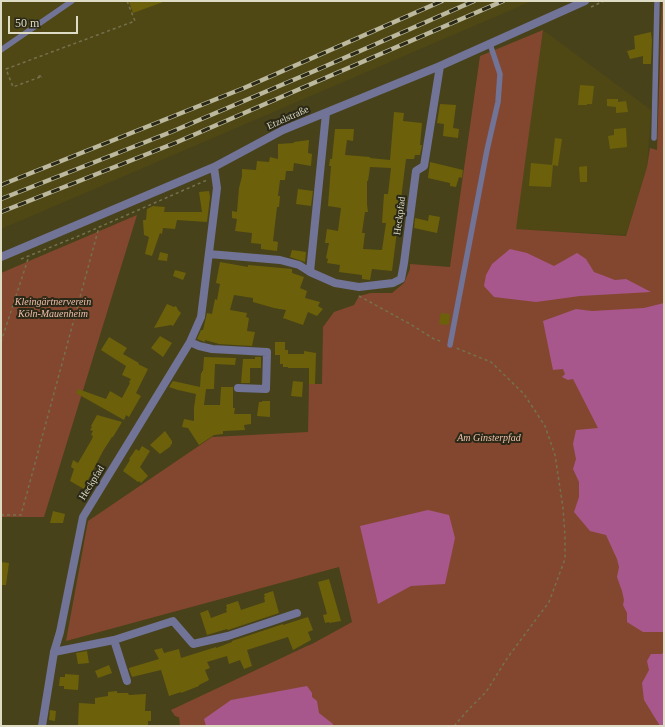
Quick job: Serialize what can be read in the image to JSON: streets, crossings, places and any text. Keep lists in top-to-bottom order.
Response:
{
  "streets": {
    "street": ["Etzelstraße", "Heckpfad"]
  },
  "crossings": [
    ["Etzelstraße", "Heckpfad"]
  ],
  "parks": ["Kleingärtnerverein Köln-Mauenheim", "Am Ginsterpfad"],
  "scale_bar": "50 m"
}
